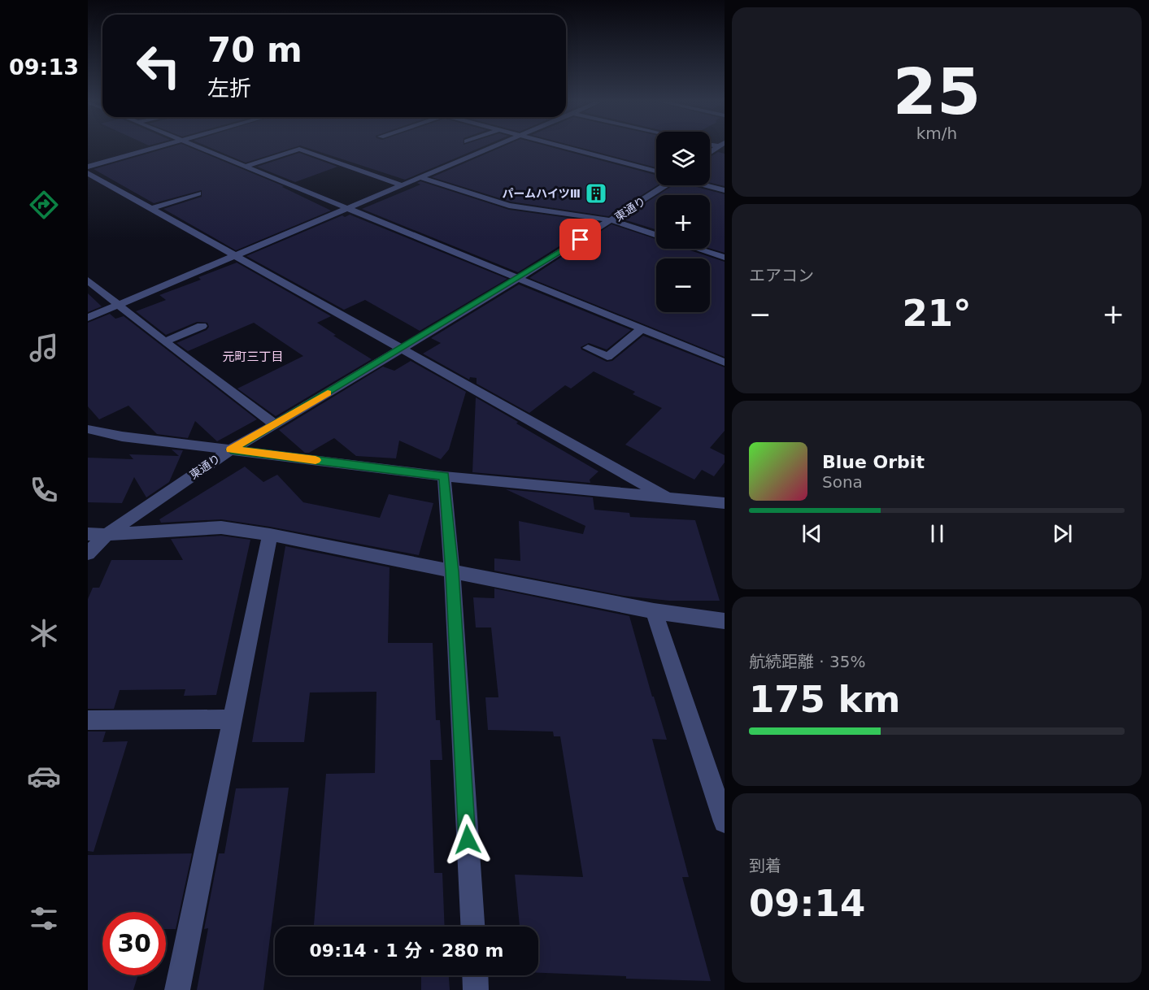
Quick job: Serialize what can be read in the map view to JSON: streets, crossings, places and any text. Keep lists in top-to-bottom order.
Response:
{
  "streets": {
    "street": ["東通り"]
  },
  "districts": ["元町三丁目"],
  "places": {
    "building": ["パームハイツⅢ"]
  },
  "page": {
    "tabs": "09:13",
    "tile": [
      ["25", "km/h"],
      "エアコン",
      ["航続距離 · 35%", "175 km"],
      ["到着", "09:14"]
    ],
    "turn": ["70 m", "左折"],
    "map_buttons": ["+", "−"],
    "heat": ["−", "21°", "+"],
    "song": ["Blue Orbit", "Sona"],
    "limit": "30",
    "trip": "09:14 · 1 分 · 280 m"
  }
}
